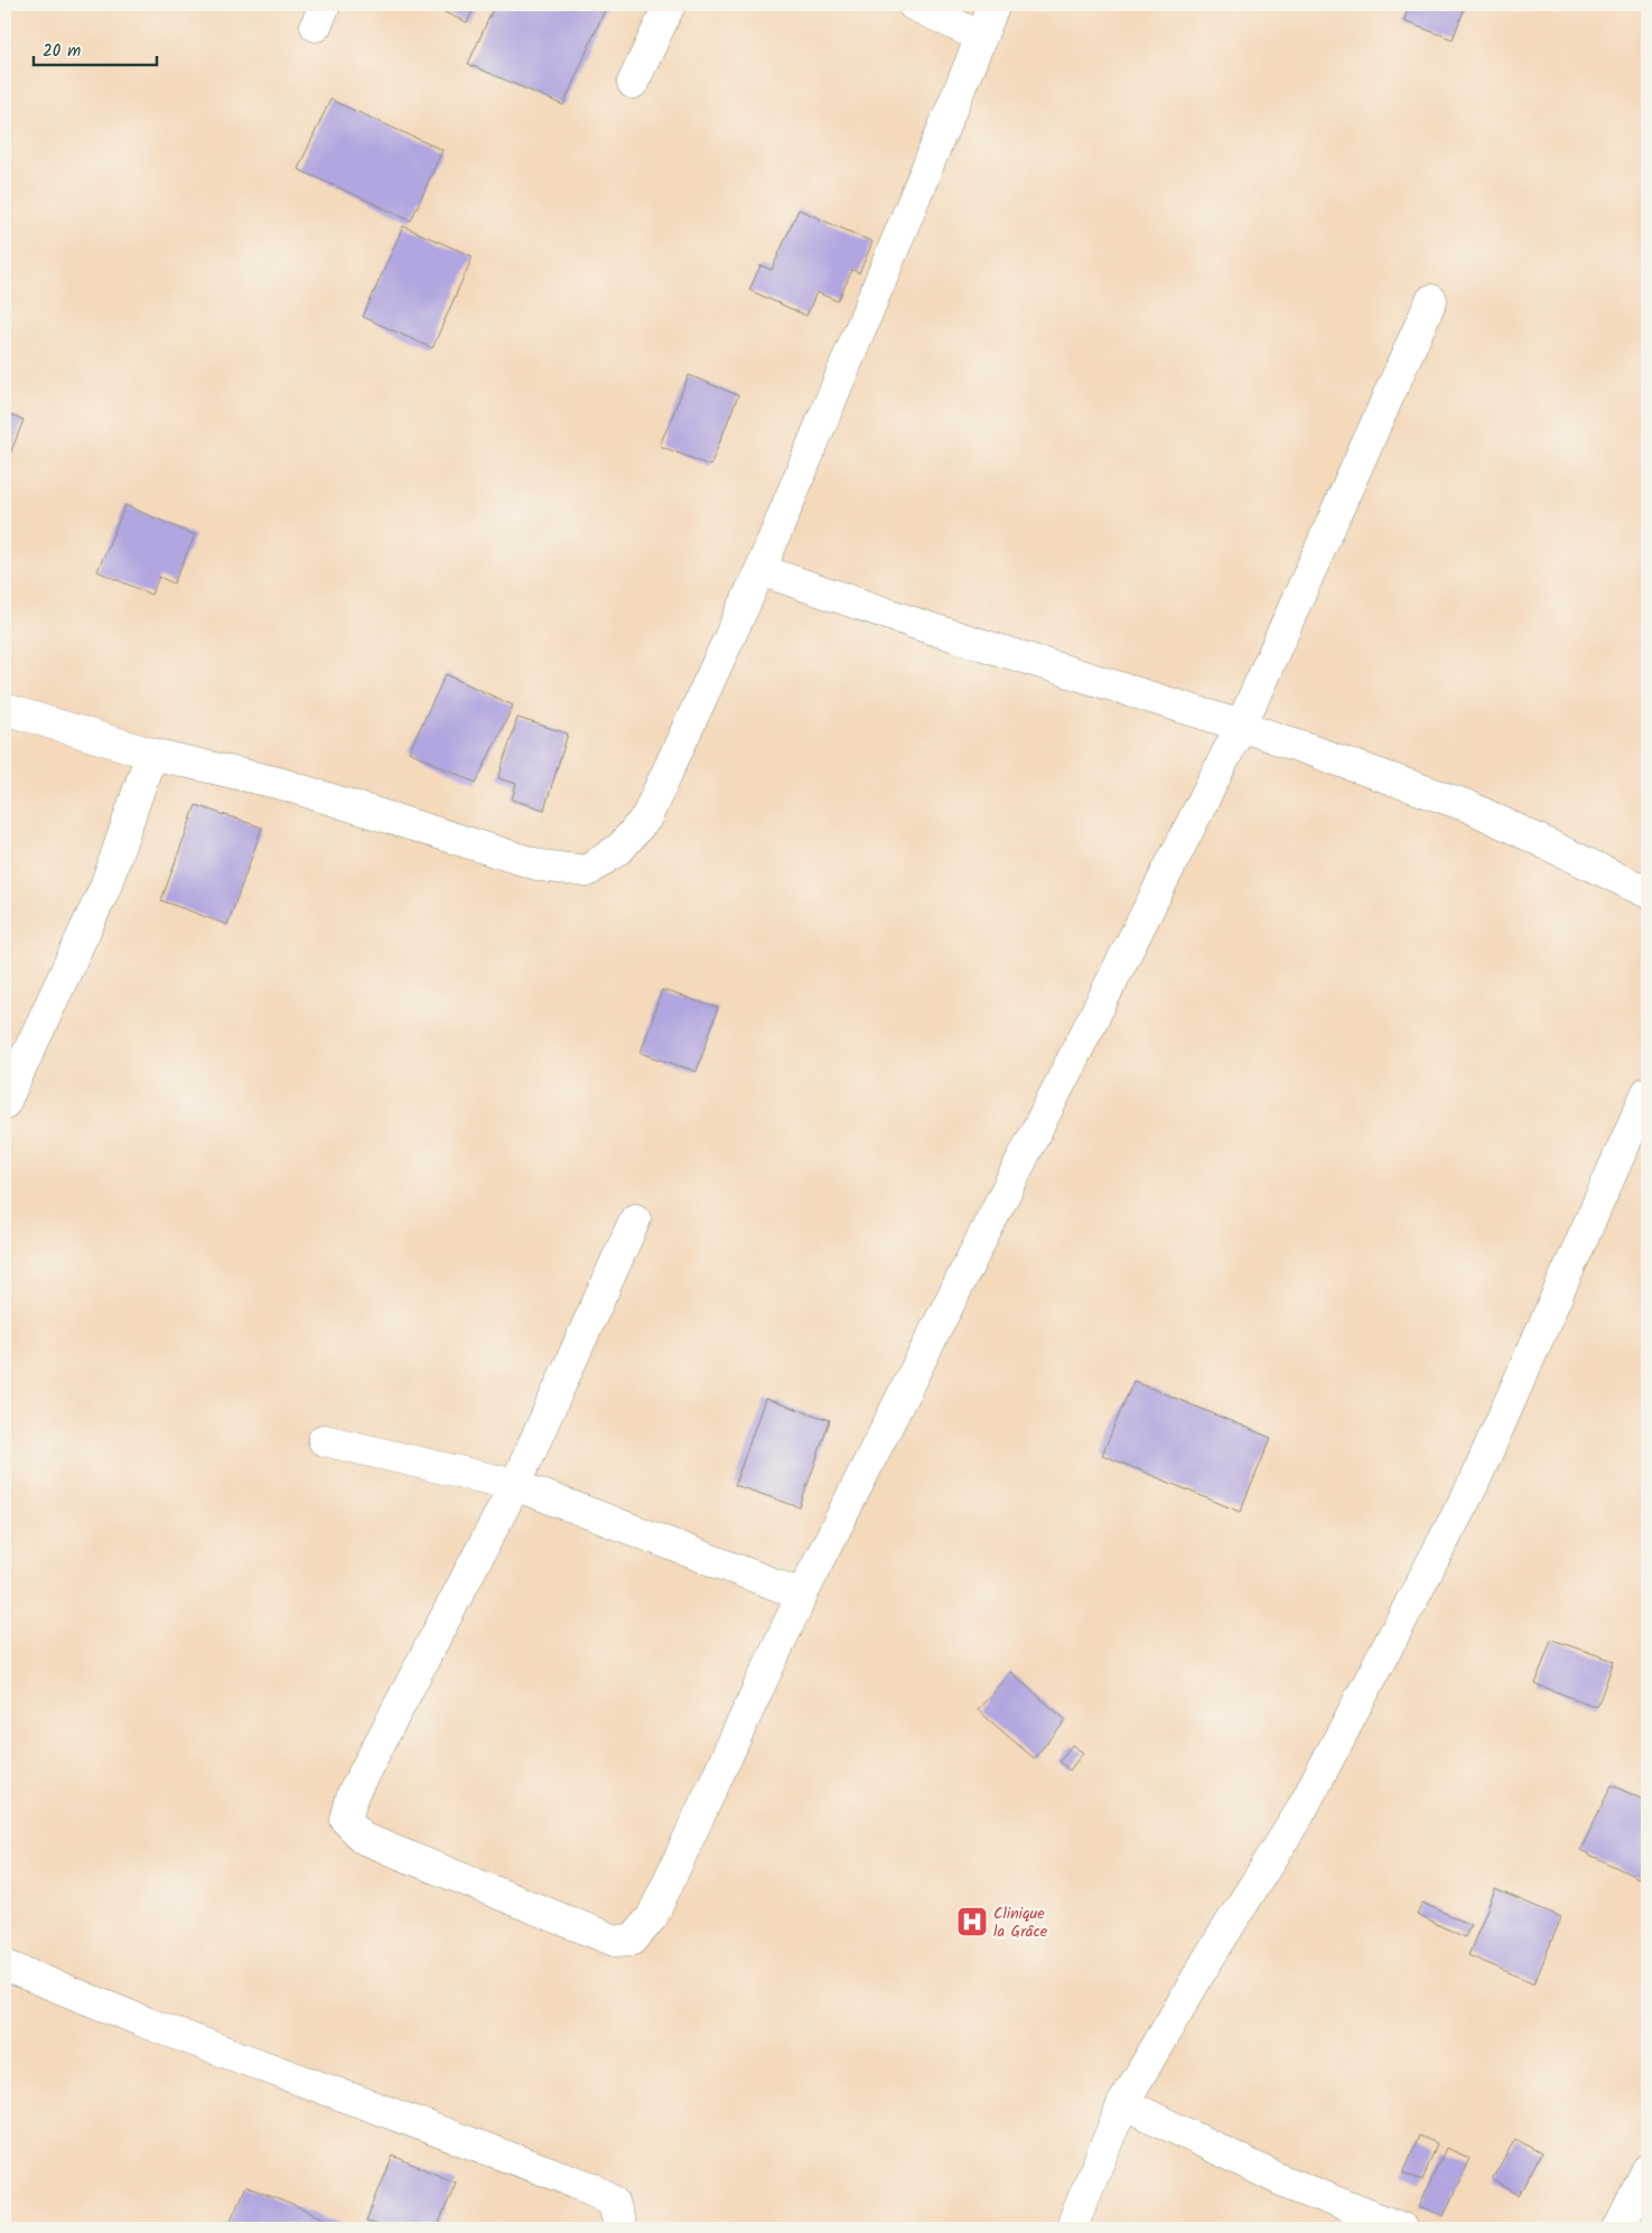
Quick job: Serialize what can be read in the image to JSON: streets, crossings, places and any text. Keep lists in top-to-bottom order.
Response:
{
  "places": {
    "hospital": ["Clinique la Grâce"]
  },
  "scale_bar": "20 m"
}
